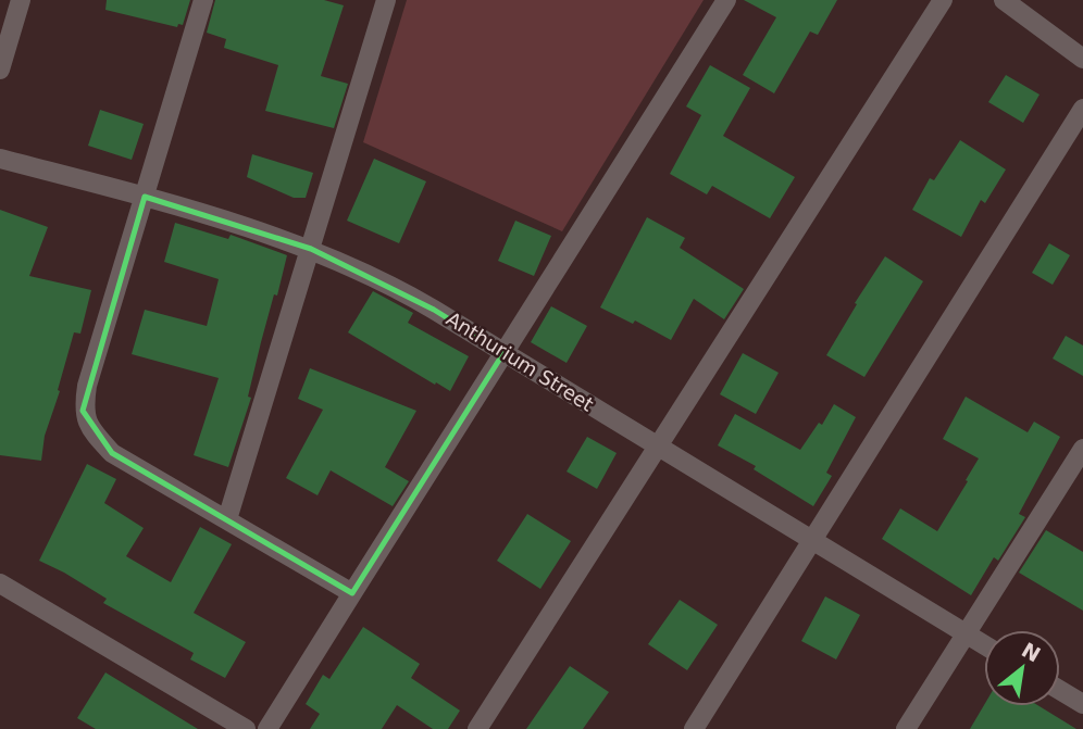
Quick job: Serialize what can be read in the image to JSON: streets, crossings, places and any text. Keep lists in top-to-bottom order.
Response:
{
  "streets": {
    "street": ["Anthurium Street"]
  },
  "north": "top right"
}
